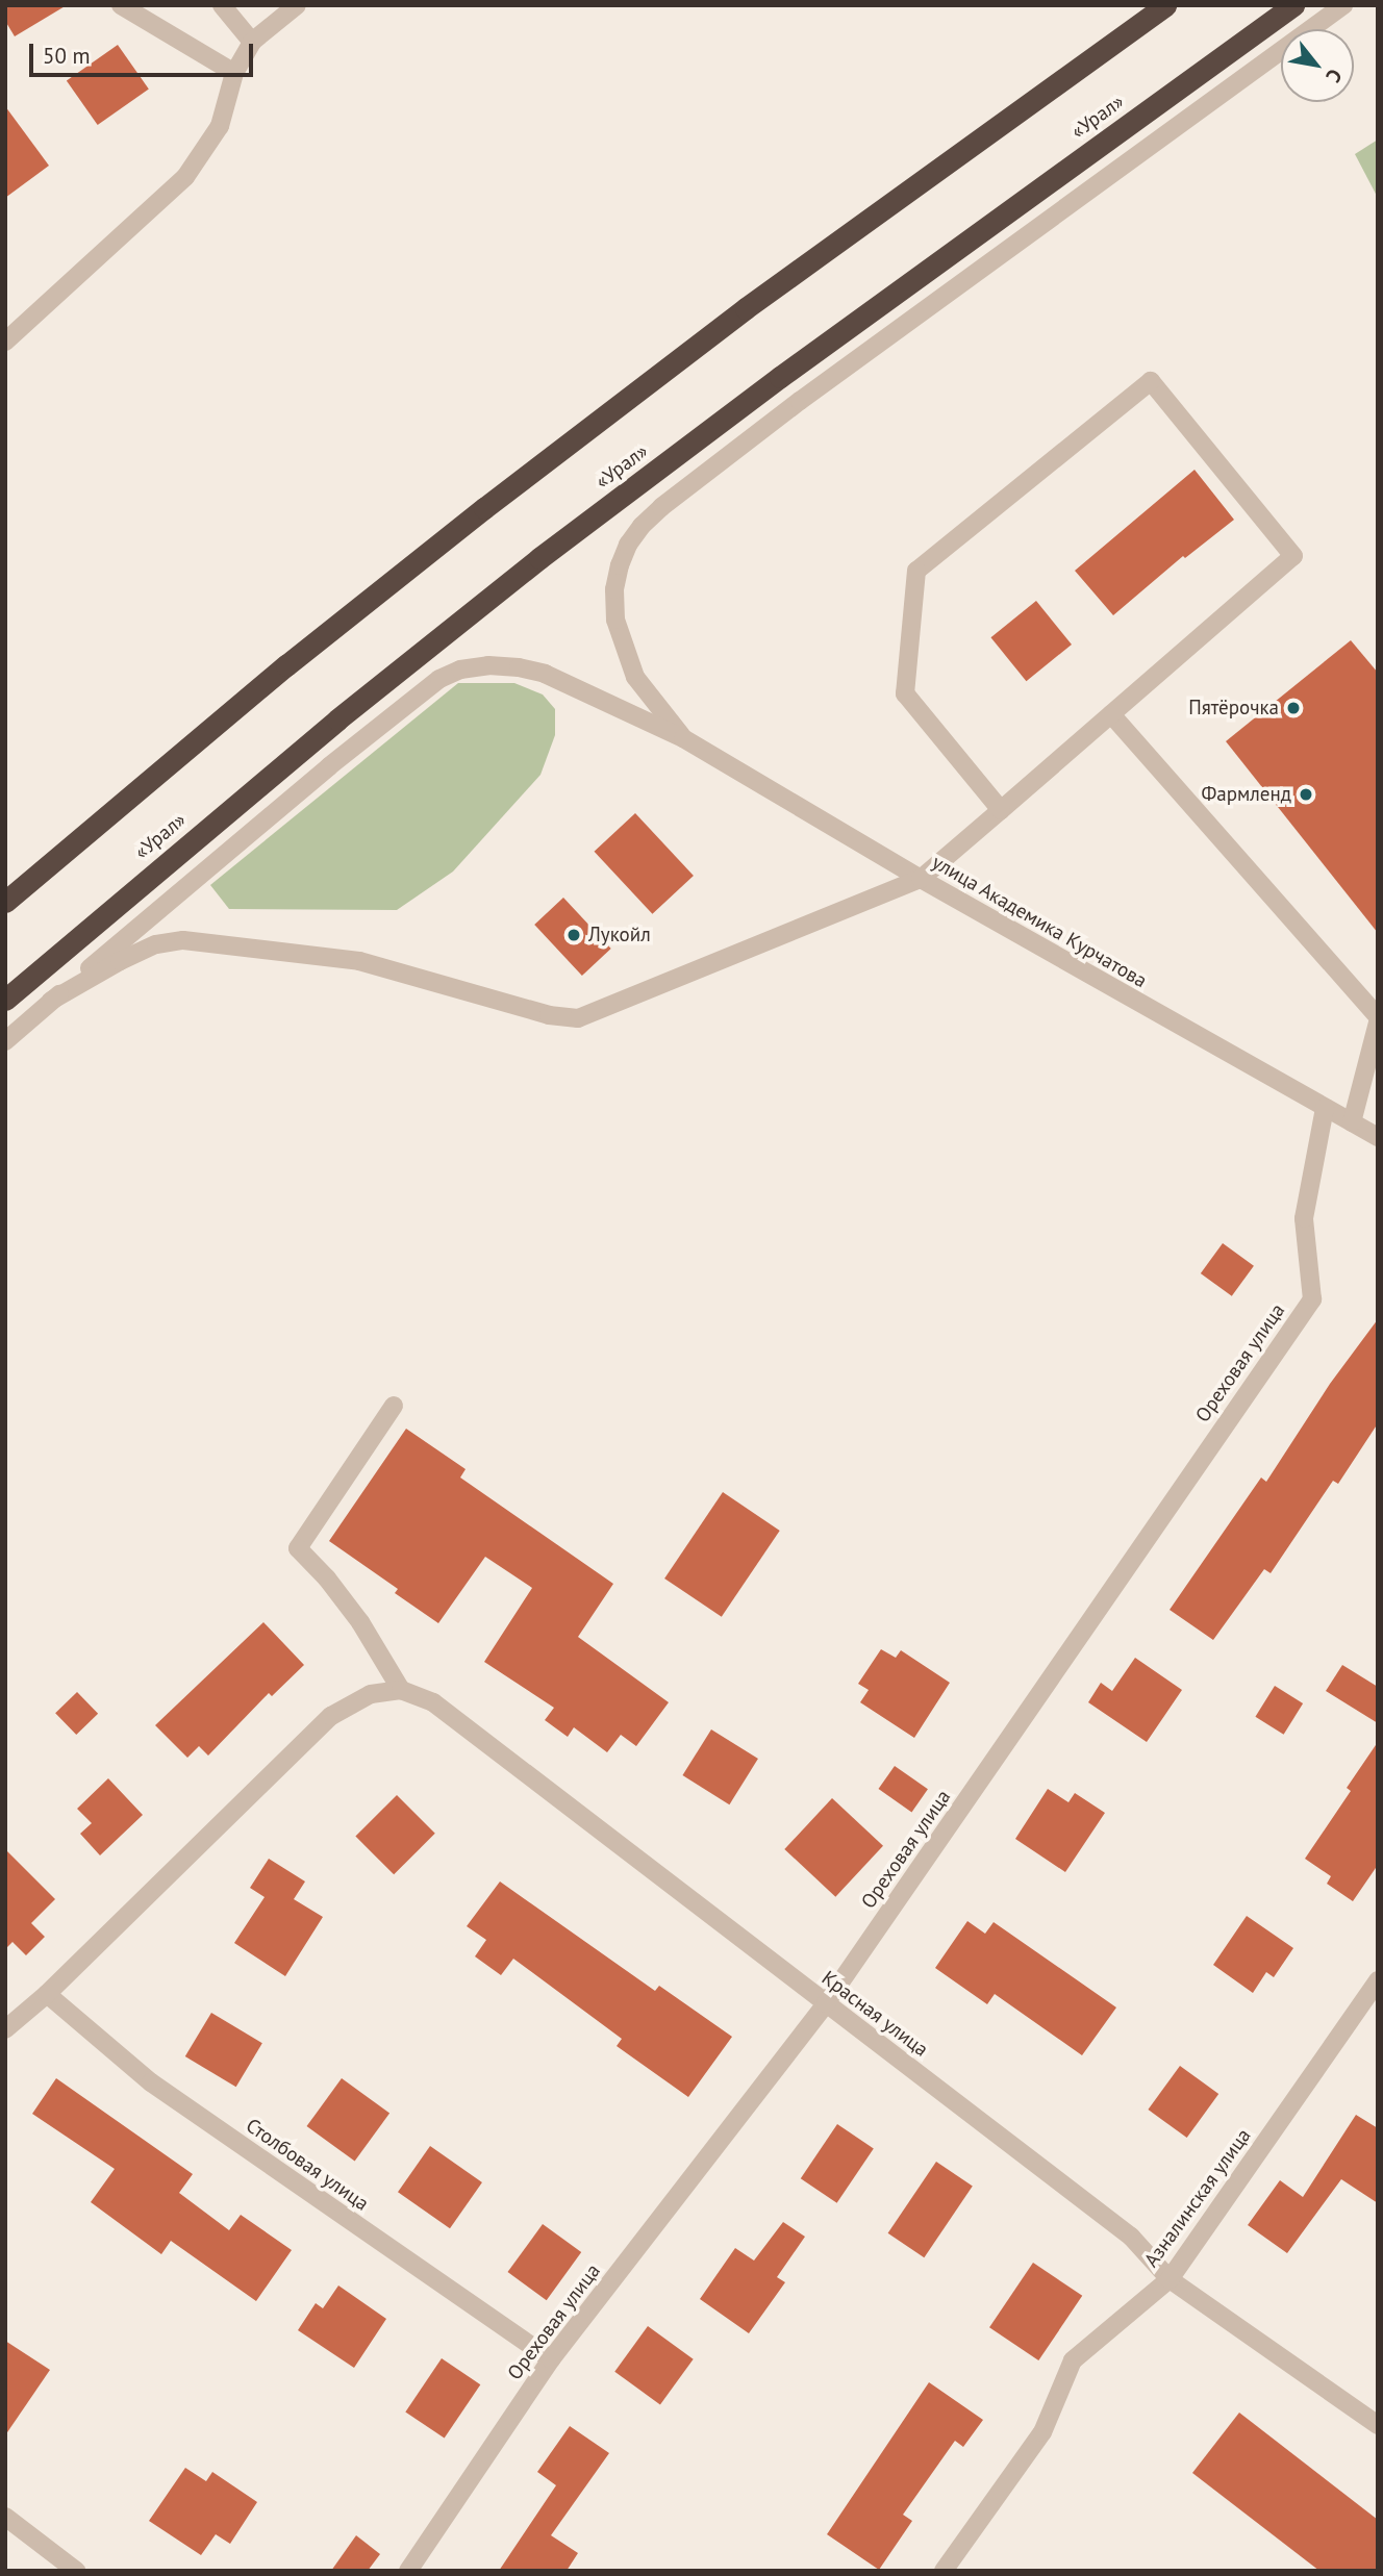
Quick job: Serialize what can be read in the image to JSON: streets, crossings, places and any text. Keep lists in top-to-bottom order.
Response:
{
  "streets": {
    "highway": ["«Урал»"],
    "street": [
      "улица Академика Курчатова",
      "Ореховая улица",
      "Красная улица",
      "Столбовая улица",
      "Азналинская улица"
    ]
  },
  "crossings": [
    ["улица Академика Курчатова", "Ореховая улица"],
    ["Ореховая улица", "Красная улица"],
    ["Ореховая улица", "Столбовая улица"],
    ["Красная улица", "Азналинская улица"]
  ],
  "places": ["Пятёрочка", "Фармленд", "Лукойл"],
  "scale_bar": "50 m",
  "north": "bottom right"
}
